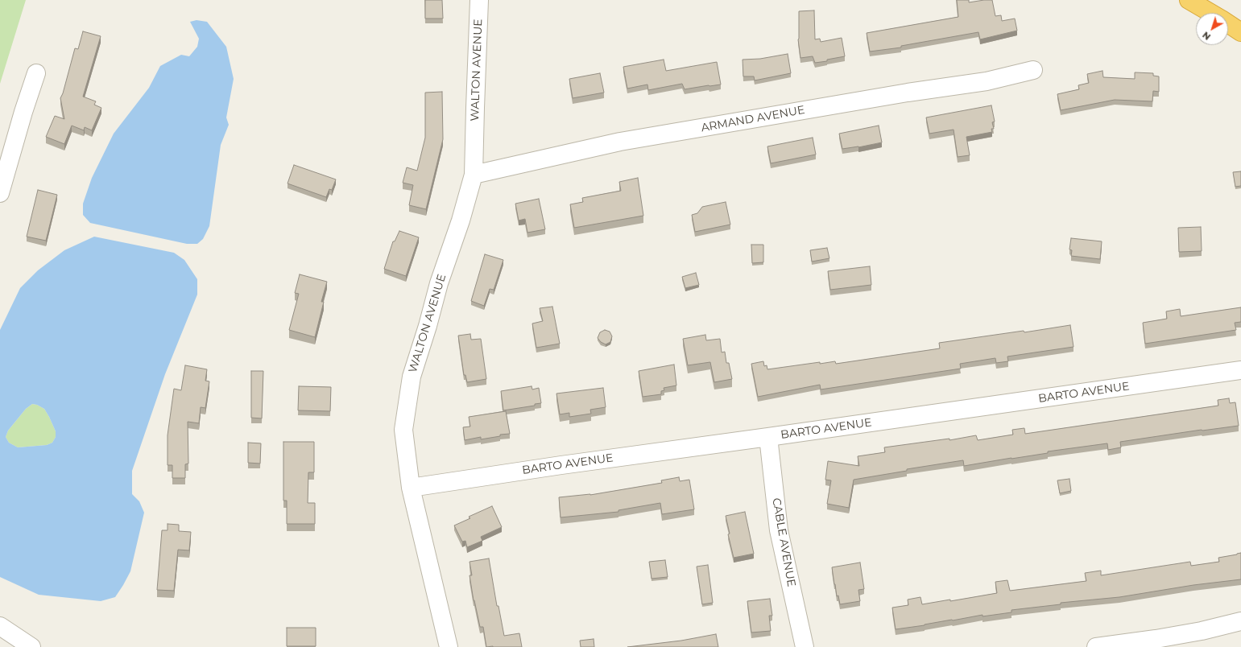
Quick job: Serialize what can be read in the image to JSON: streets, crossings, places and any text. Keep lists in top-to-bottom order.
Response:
{
  "streets": {
    "street": [
      "WALTON AVENUE",
      "ARMAND AVENUE",
      "BARTO AVENUE",
      "CABLE AVENUE"
    ]
  },
  "crossings": [
    ["WALTON AVENUE", "ARMAND AVENUE"],
    ["WALTON AVENUE", "BARTO AVENUE"],
    ["BARTO AVENUE", "CABLE AVENUE"]
  ],
  "north": "bottom left"
}
